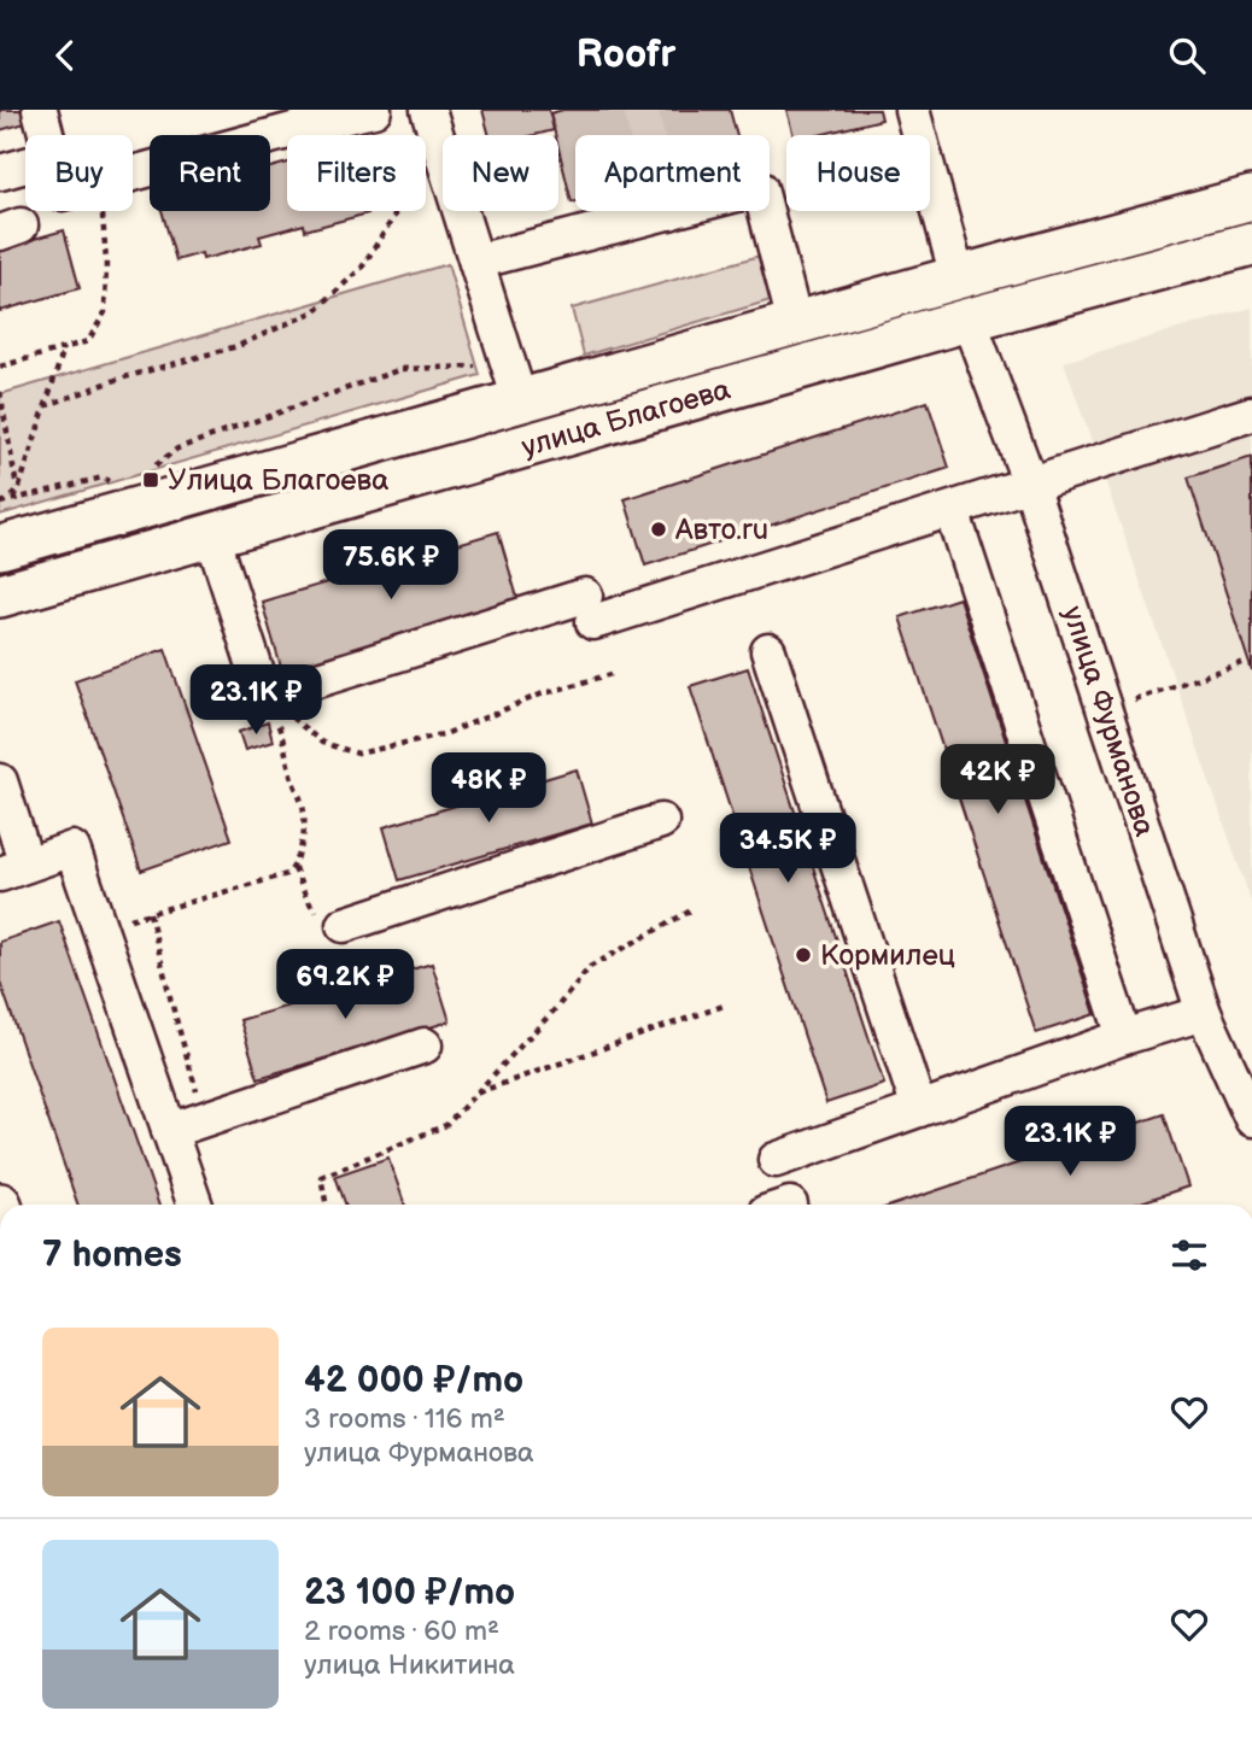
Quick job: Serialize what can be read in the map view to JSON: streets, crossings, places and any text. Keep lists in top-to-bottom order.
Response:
{
  "streets": {
    "main road": ["улица Благоева"],
    "street": ["улица Фурманова"]
  },
  "crossings": [
    ["улица Благоева", "улица Фурманова"]
  ],
  "places": {
    "transit": ["Улица Благоева"],
    "other": ["Авто.ru", "Кормилец"]
  },
  "page": {
    "header": "Roofr",
    "chip": [
      "Buy",
      "Rent",
      "Filters",
      "New",
      "Apartment",
      "House"
    ],
    "price": [
      "75.6K ₽",
      "23.1K ₽",
      "42K ₽",
      "48K ₽",
      "34.5K ₽",
      "69.2K ₽",
      "23.1K ₽"
    ],
    "heading": "7 homes",
    "list": [
      {
        "name": "42 000 ₽/mo",
        "note": "3 rooms · 116 m² · улица Фурманова"
      },
      {
        "name": "23 100 ₽/mo",
        "note": "2 rooms · 60 m² · улица Никитина"
      }
    ]
  }
}
